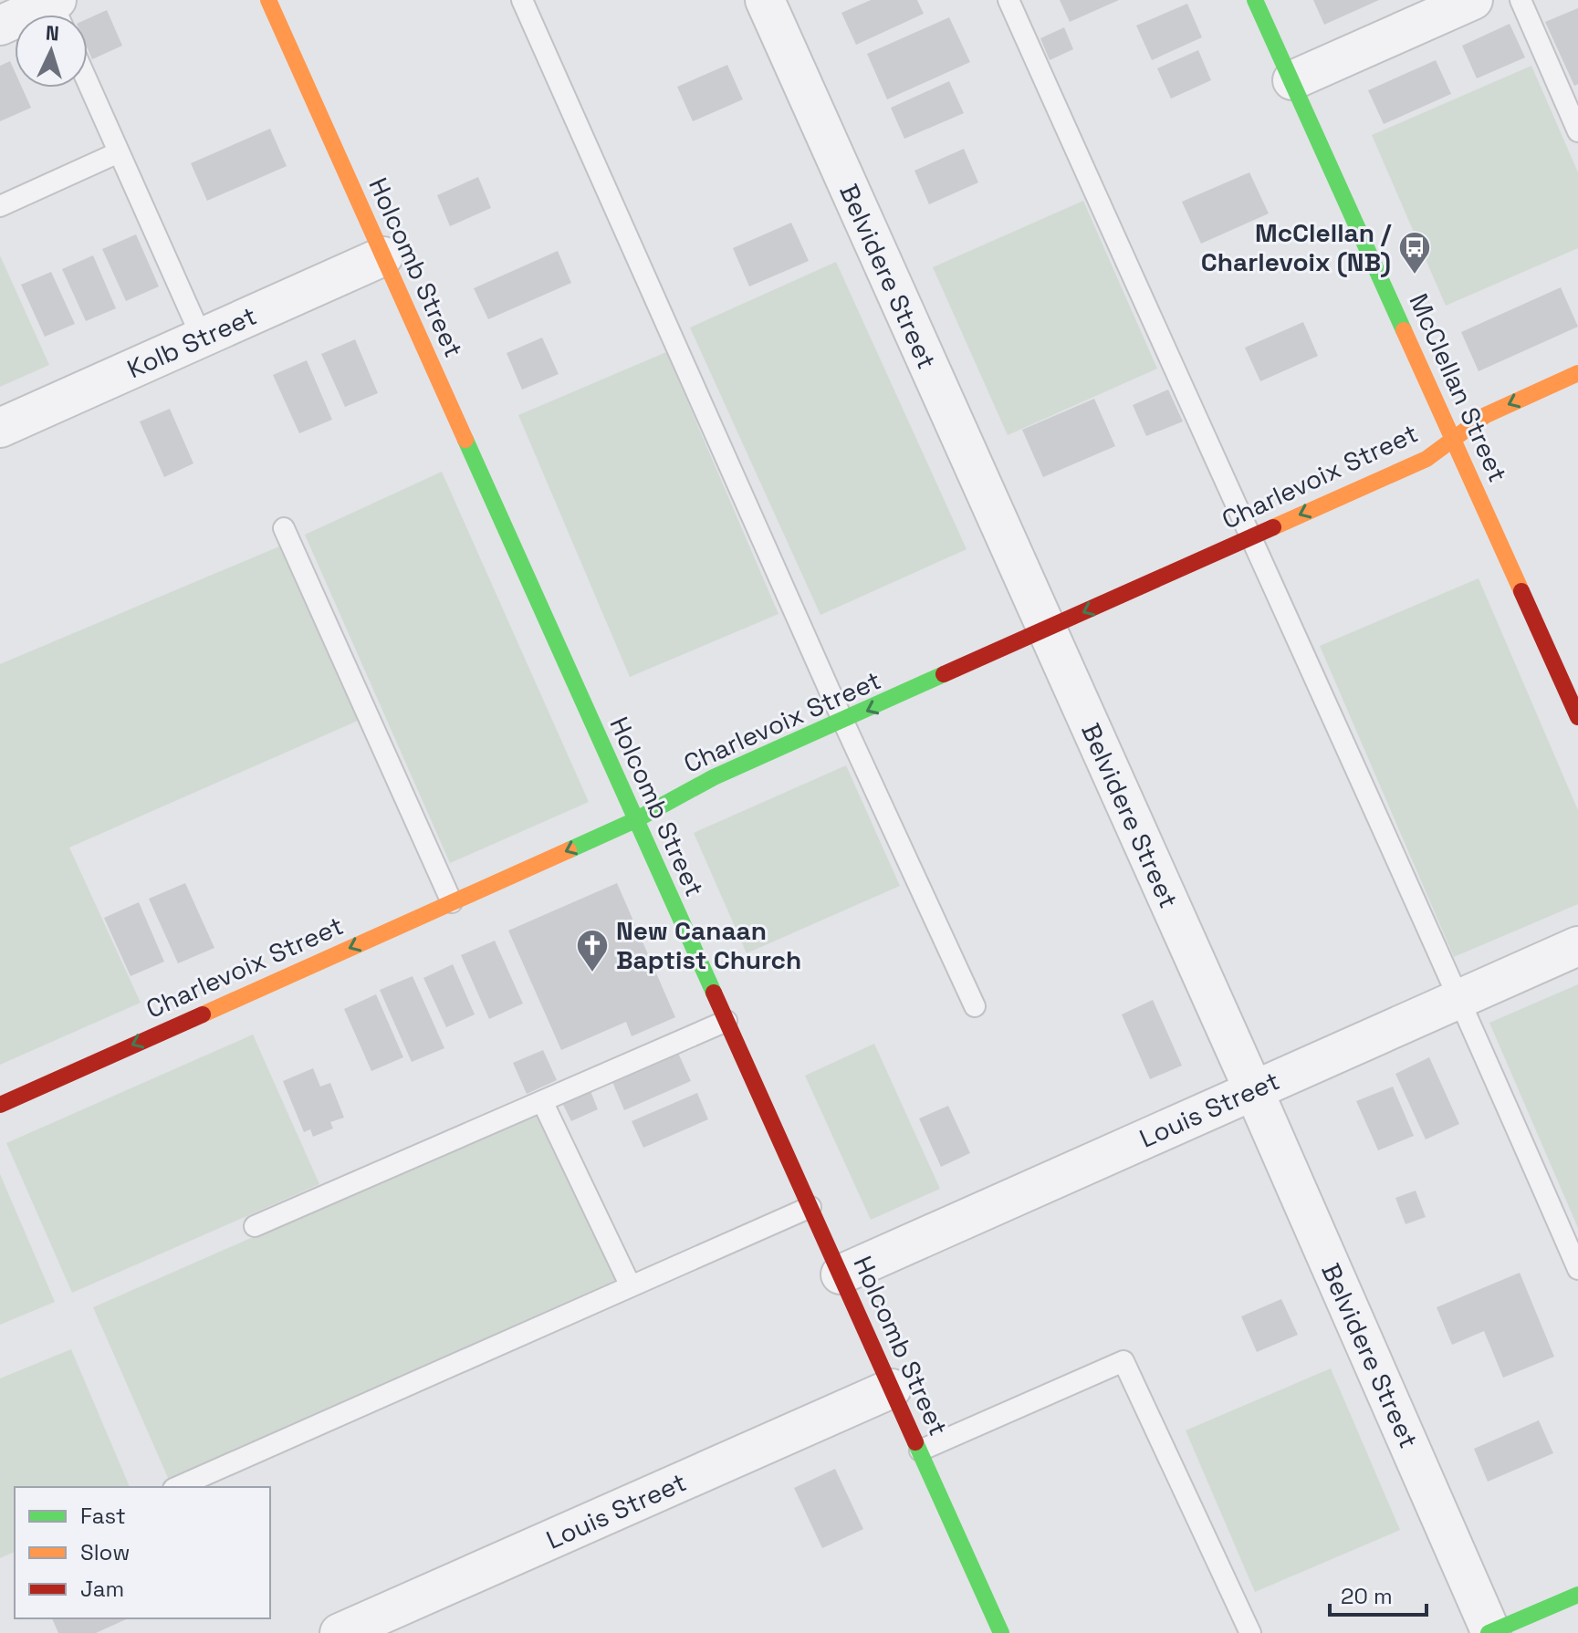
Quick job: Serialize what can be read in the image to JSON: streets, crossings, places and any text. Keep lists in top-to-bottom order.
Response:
{
  "streets": {
    "street": [
      "Holcomb Street",
      "Belvidere Street",
      "Kolb Street",
      "McClellan Street",
      "Charlevoix Street",
      "Louis Street"
    ]
  },
  "crossings": [
    ["Holcomb Street", "Kolb Street"],
    ["Holcomb Street", "Charlevoix Street"],
    ["Holcomb Street", "Louis Street"],
    ["Belvidere Street", "Charlevoix Street"],
    ["Belvidere Street", "Louis Street"],
    ["McClellan Street", "Charlevoix Street"]
  ],
  "one_way": ["Charlevoix Street"],
  "places": {
    "bus stop": ["McClellan / Charlevoix (NB)"],
    "church": ["New Canaan Baptist Church"]
  },
  "legend": ["Fast", "Slow", "Jam"],
  "scale_bar": "20 m",
  "north": "top"
}
